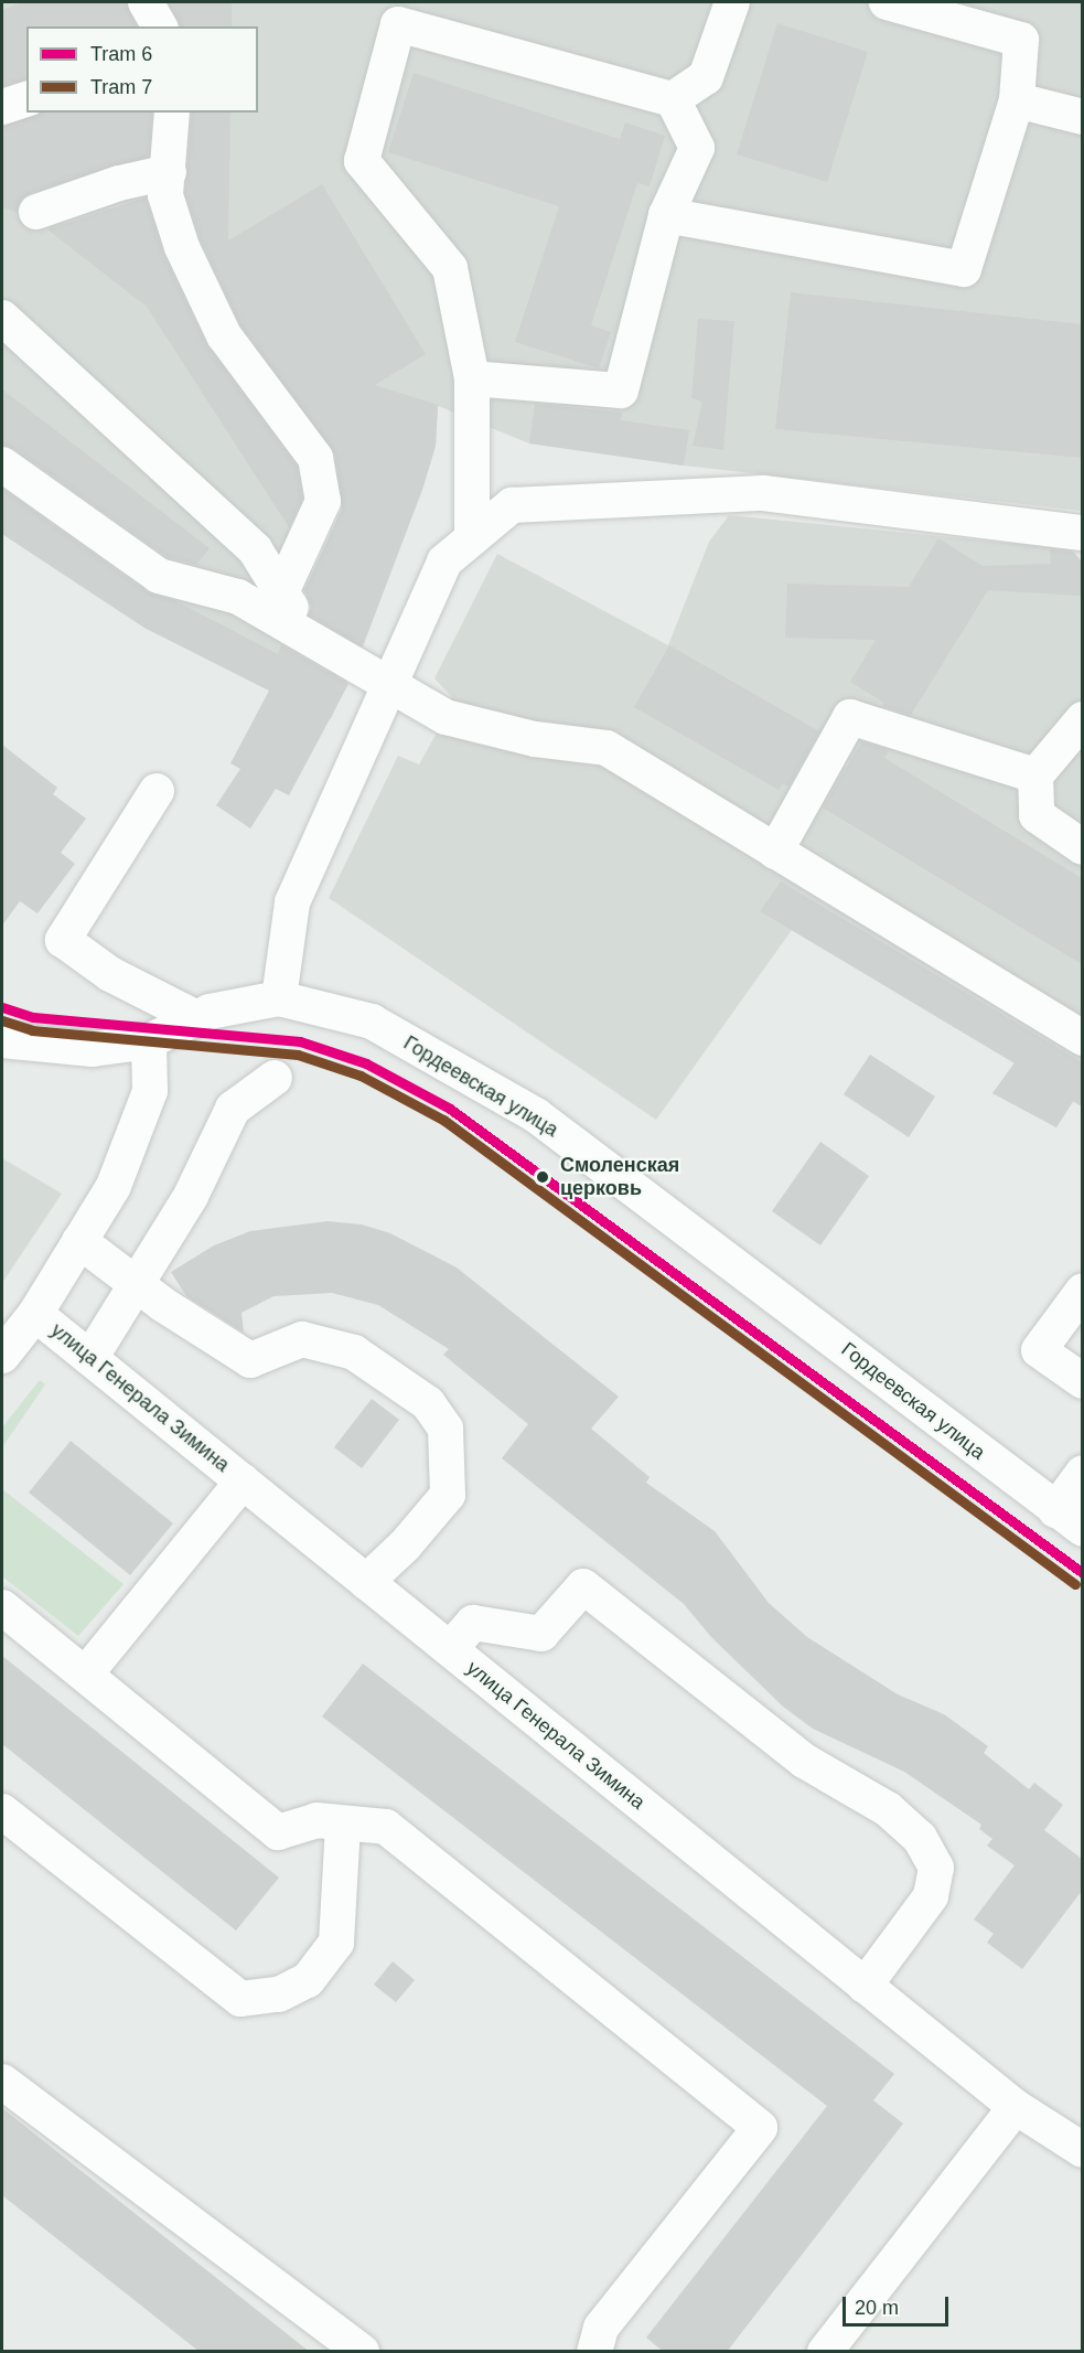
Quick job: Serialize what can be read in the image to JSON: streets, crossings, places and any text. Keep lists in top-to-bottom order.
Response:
{
  "streets": {
    "street": ["Гордеевская улица", "улица Генерала Зимина"]
  },
  "places": ["Смоленская церковь"],
  "lines": ["tram line 6", "tram line 7"],
  "legend": ["Tram 6", "Tram 7"],
  "scale_bar": "20 m"
}
